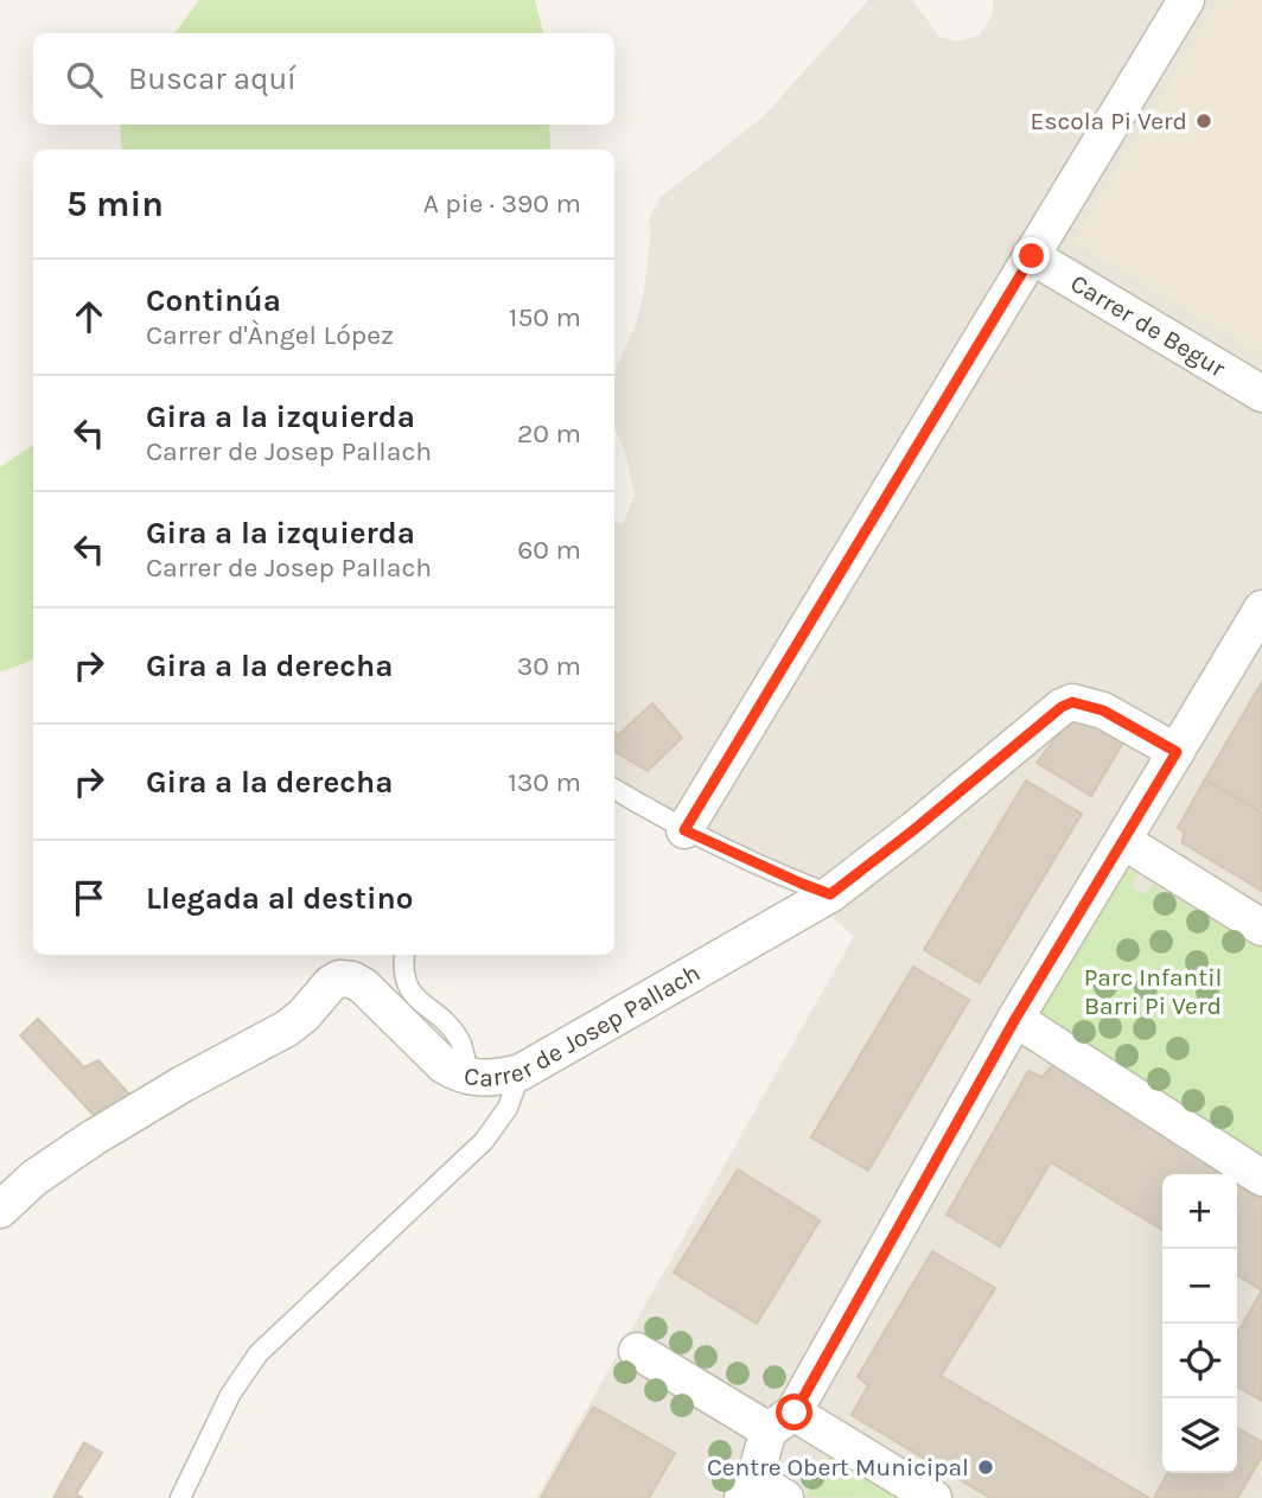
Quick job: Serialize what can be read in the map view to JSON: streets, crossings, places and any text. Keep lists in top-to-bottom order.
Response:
{
  "streets": {
    "street": ["Carrer de Begur", "Carrer de Josep Pallach"]
  },
  "parks": ["Parc Infantil Barri Pi Verd"],
  "places": ["Escola Pi Verd", "Centre Obert Municipal"],
  "page": {
    "search": "Buscar aquí",
    "heading": ["5 min", "A pie · 390 m"],
    "list": [
      ["Continúa", "Carrer d'Àngel López", "150 m"],
      ["Gira a la izquierda", "Carrer de Josep Pallach", "20 m"],
      ["Gira a la izquierda", "Carrer de Josep Pallach", "60 m"],
      ["Gira a la derecha", "30 m"],
      ["Gira a la derecha", "130 m"],
      "Llegada al destino"
    ],
    "map_buttons": ["+", "−"]
  }
}
